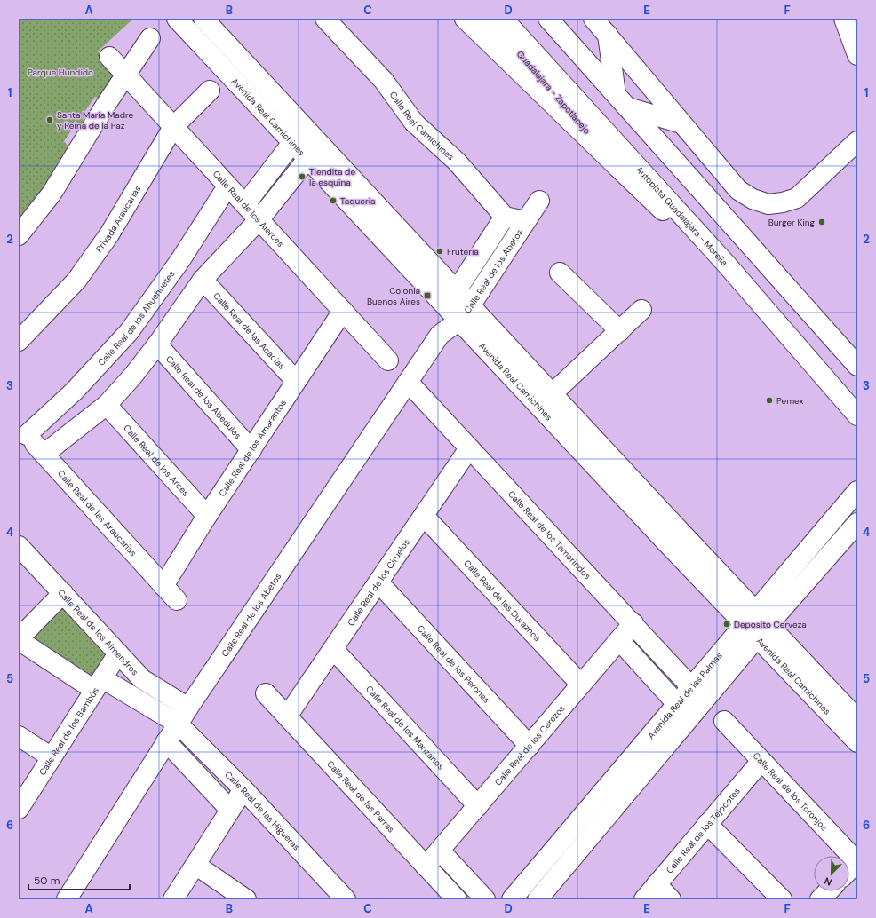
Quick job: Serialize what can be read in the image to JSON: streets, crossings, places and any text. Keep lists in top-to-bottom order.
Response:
{
  "streets": {
    "main road": [
      "Guadalajara - Zapotlanejo",
      "Avenida Real Camichines",
      "Calle Real Camichines",
      "Calle Real de los Alerces",
      "Autopista Guadalajara - Morelia",
      "Privada Araucarias",
      "Calle Real de los Abetos",
      "Calle Real de los Ahuehuetes",
      "Calle Real de las Acacias",
      "Calle Real de los Abedules",
      "Calle Real de los Amarantos",
      "Calle Real de los Arces",
      "Calle Real de las Araucarias",
      "Calle Real de los Tamarindos",
      "Calle Real de los Ciruelos",
      "Calle Real de los Duraznos",
      "Calle Real de los Almendros",
      "Calle Real de los Perones",
      "Avenida Real de las Palmas",
      "Calle Real de los Manzanos",
      "Calle Real de los Bambús",
      "Calle Real de los Cerezos",
      "Calle Real de los Toronjos",
      "Calle Real de las Parras",
      "Calle Real de las Higueras",
      "Calle Real de los Tejocotes"
    ]
  },
  "crossings": [
    ["Avenida Real Camichines", "Calle Real de los Abetos"],
    ["Avenida Real Camichines", "Avenida Real de las Palmas"],
    ["Calle Real Camichines", "Calle Real de los Abetos"],
    ["Calle Real de los Alerces", "Privada Araucarias"],
    ["Calle Real de los Alerces", "Calle Real de los Ahuehuetes"],
    ["Calle Real de los Alerces", "Calle Real de los Amarantos"],
    ["Calle Real de los Abetos", "Calle Real de los Tamarindos"],
    ["Calle Real de los Abetos", "Calle Real de los Almendros"],
    ["Calle Real de los Abetos", "Calle Real de las Higueras"],
    ["Calle Real de los Ahuehuetes", "Calle Real de las Araucarias"],
    ["Calle Real de las Acacias", "Calle Real de los Amarantos"],
    ["Calle Real de los Abedules", "Calle Real de los Amarantos"],
    ["Calle Real de los Amarantos", "Calle Real de los Arces"],
    ["Calle Real de los Amarantos", "Calle Real de las Araucarias"],
    ["Calle Real de los Tamarindos", "Calle Real de los Ciruelos"],
    ["Calle Real de los Tamarindos", "Avenida Real de las Palmas"],
    ["Calle Real de los Tamarindos", "Calle Real de los Cerezos"],
    ["Calle Real de los Ciruelos", "Calle Real de los Duraznos"],
    ["Calle Real de los Ciruelos", "Calle Real de los Perones"],
    ["Calle Real de los Ciruelos", "Calle Real de los Manzanos"],
    ["Calle Real de los Ciruelos", "Calle Real de las Parras"],
    ["Calle Real de los Duraznos", "Calle Real de los Cerezos"],
    ["Calle Real de los Almendros", "Calle Real de los Bambús"],
    ["Calle Real de los Perones", "Calle Real de los Cerezos"],
    ["Calle Real de los Manzanos", "Calle Real de los Cerezos"],
    ["Calle Real de los Bambús", "Calle Real de las Higueras"],
    ["Calle Real de los Cerezos", "Calle Real de las Parras"],
    ["Calle Real de los Toronjos", "Calle Real de los Tejocotes"]
  ],
  "parks": ["Parque Hundido"],
  "places": {
    "other": [
      "Santa María Madre y Reina de la Paz",
      "Tiendita de la esquina",
      "Taqueria",
      "Burger King",
      "Fruteria",
      "Pemex",
      "Deposito Cerveza"
    ],
    "transit": ["Colonia Buenos Aires"]
  },
  "scale_bar": "50 m",
  "north": "bottom left",
  "grid": {
    "columns": [
      "A",
      "B",
      "C",
      "D",
      "E",
      "F"
    ],
    "rows": [
      "1",
      "2",
      "3",
      "4",
      "5",
      "6"
    ]
  }
}
